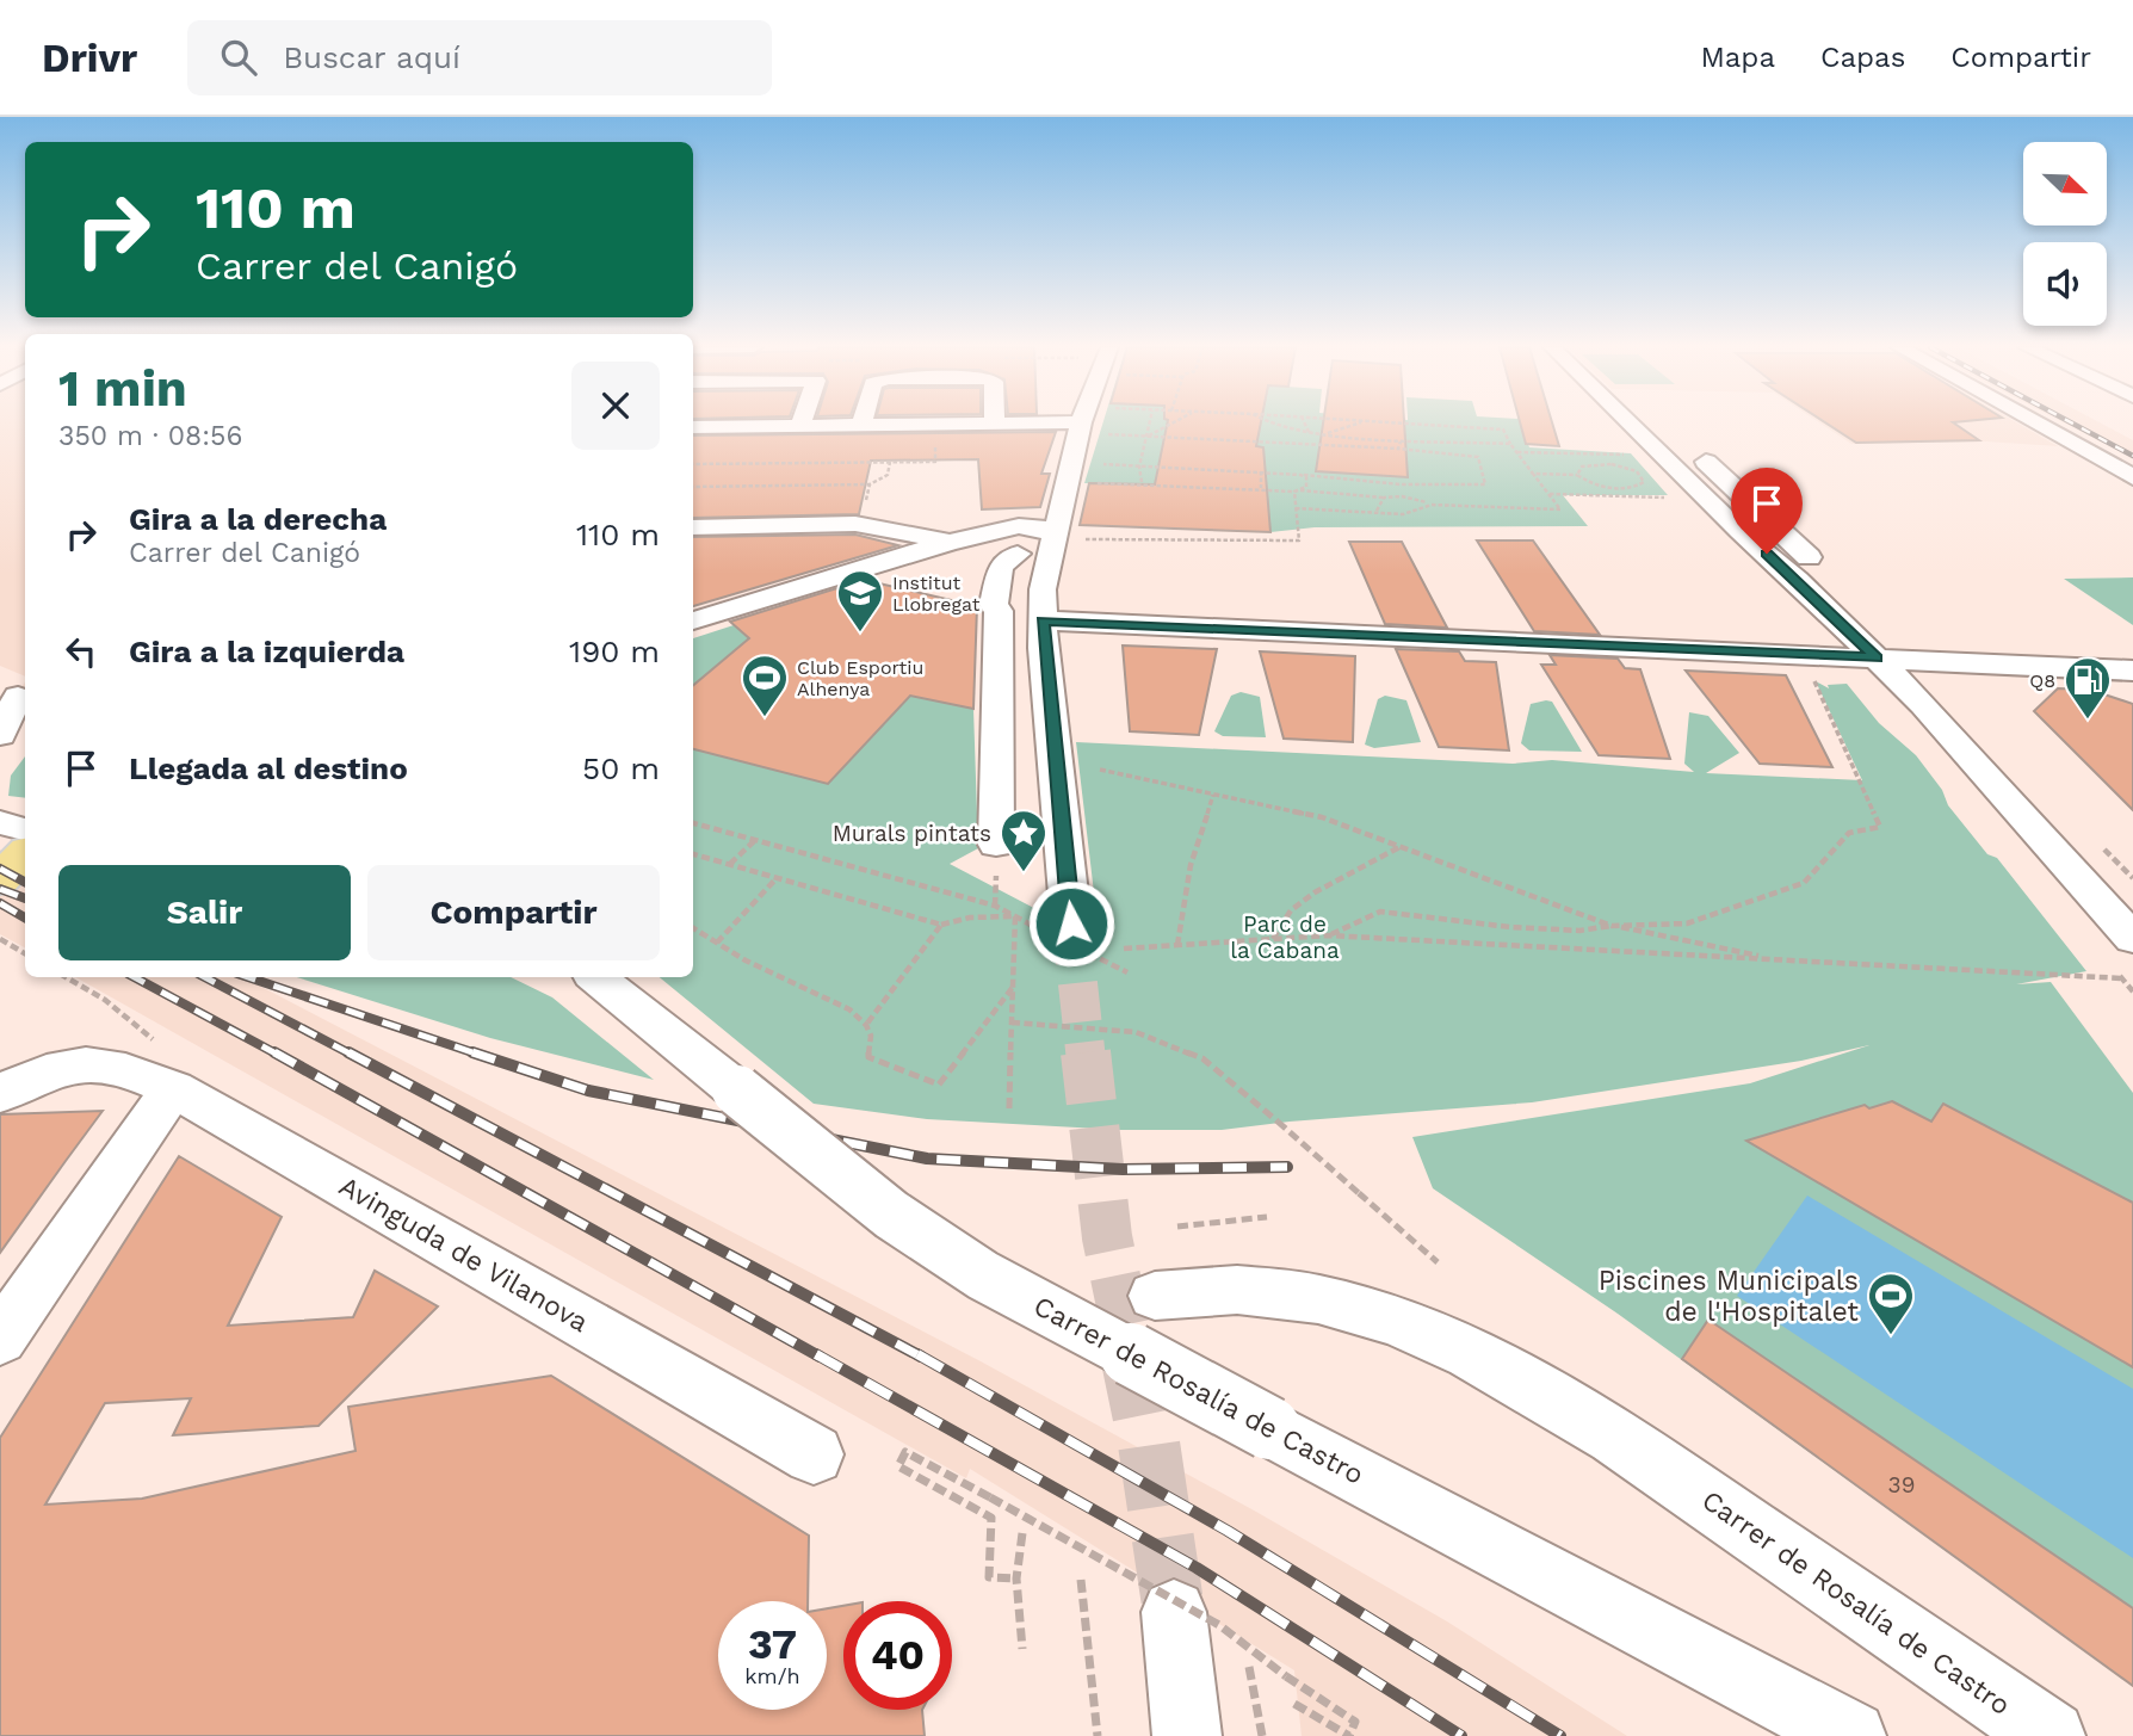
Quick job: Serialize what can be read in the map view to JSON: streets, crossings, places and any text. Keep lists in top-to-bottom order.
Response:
{
  "streets": {
    "street": ["Avinguda de Vilanova", "Carrer de Rosalía de Castro"]
  },
  "parks": ["Parc de la Cabana"],
  "places": {
    "school or university": ["Institut Llobregat"],
    "sports": ["Club Esportiu Alhenya", "Piscines Municipals de l'Hospitalet"],
    "fuel station": ["Q8"],
    "place": ["Murals pintats"]
  },
  "house_numbers": ["39"],
  "north": "bottom right",
  "page": {
    "header": "Drivr",
    "search": "Buscar aquí",
    "nav": ["Mapa", "Capas", "Compartir"],
    "turn": ["110 m", "Carrer del Canigó"],
    "heading": ["1 min", "350 m · 08:56"],
    "list": [
      {
        "name": "Gira a la derecha",
        "note": "Carrer del Canigó",
        "value": "110 m"
      },
      {
        "name": "Gira a la izquierda",
        "value": "190 m"
      },
      {
        "name": "Llegada al destino",
        "value": "50 m"
      }
    ],
    "buttons": ["Salir", "Compartir"],
    "speed": "37 km/h",
    "limit": "40"
  }
}
